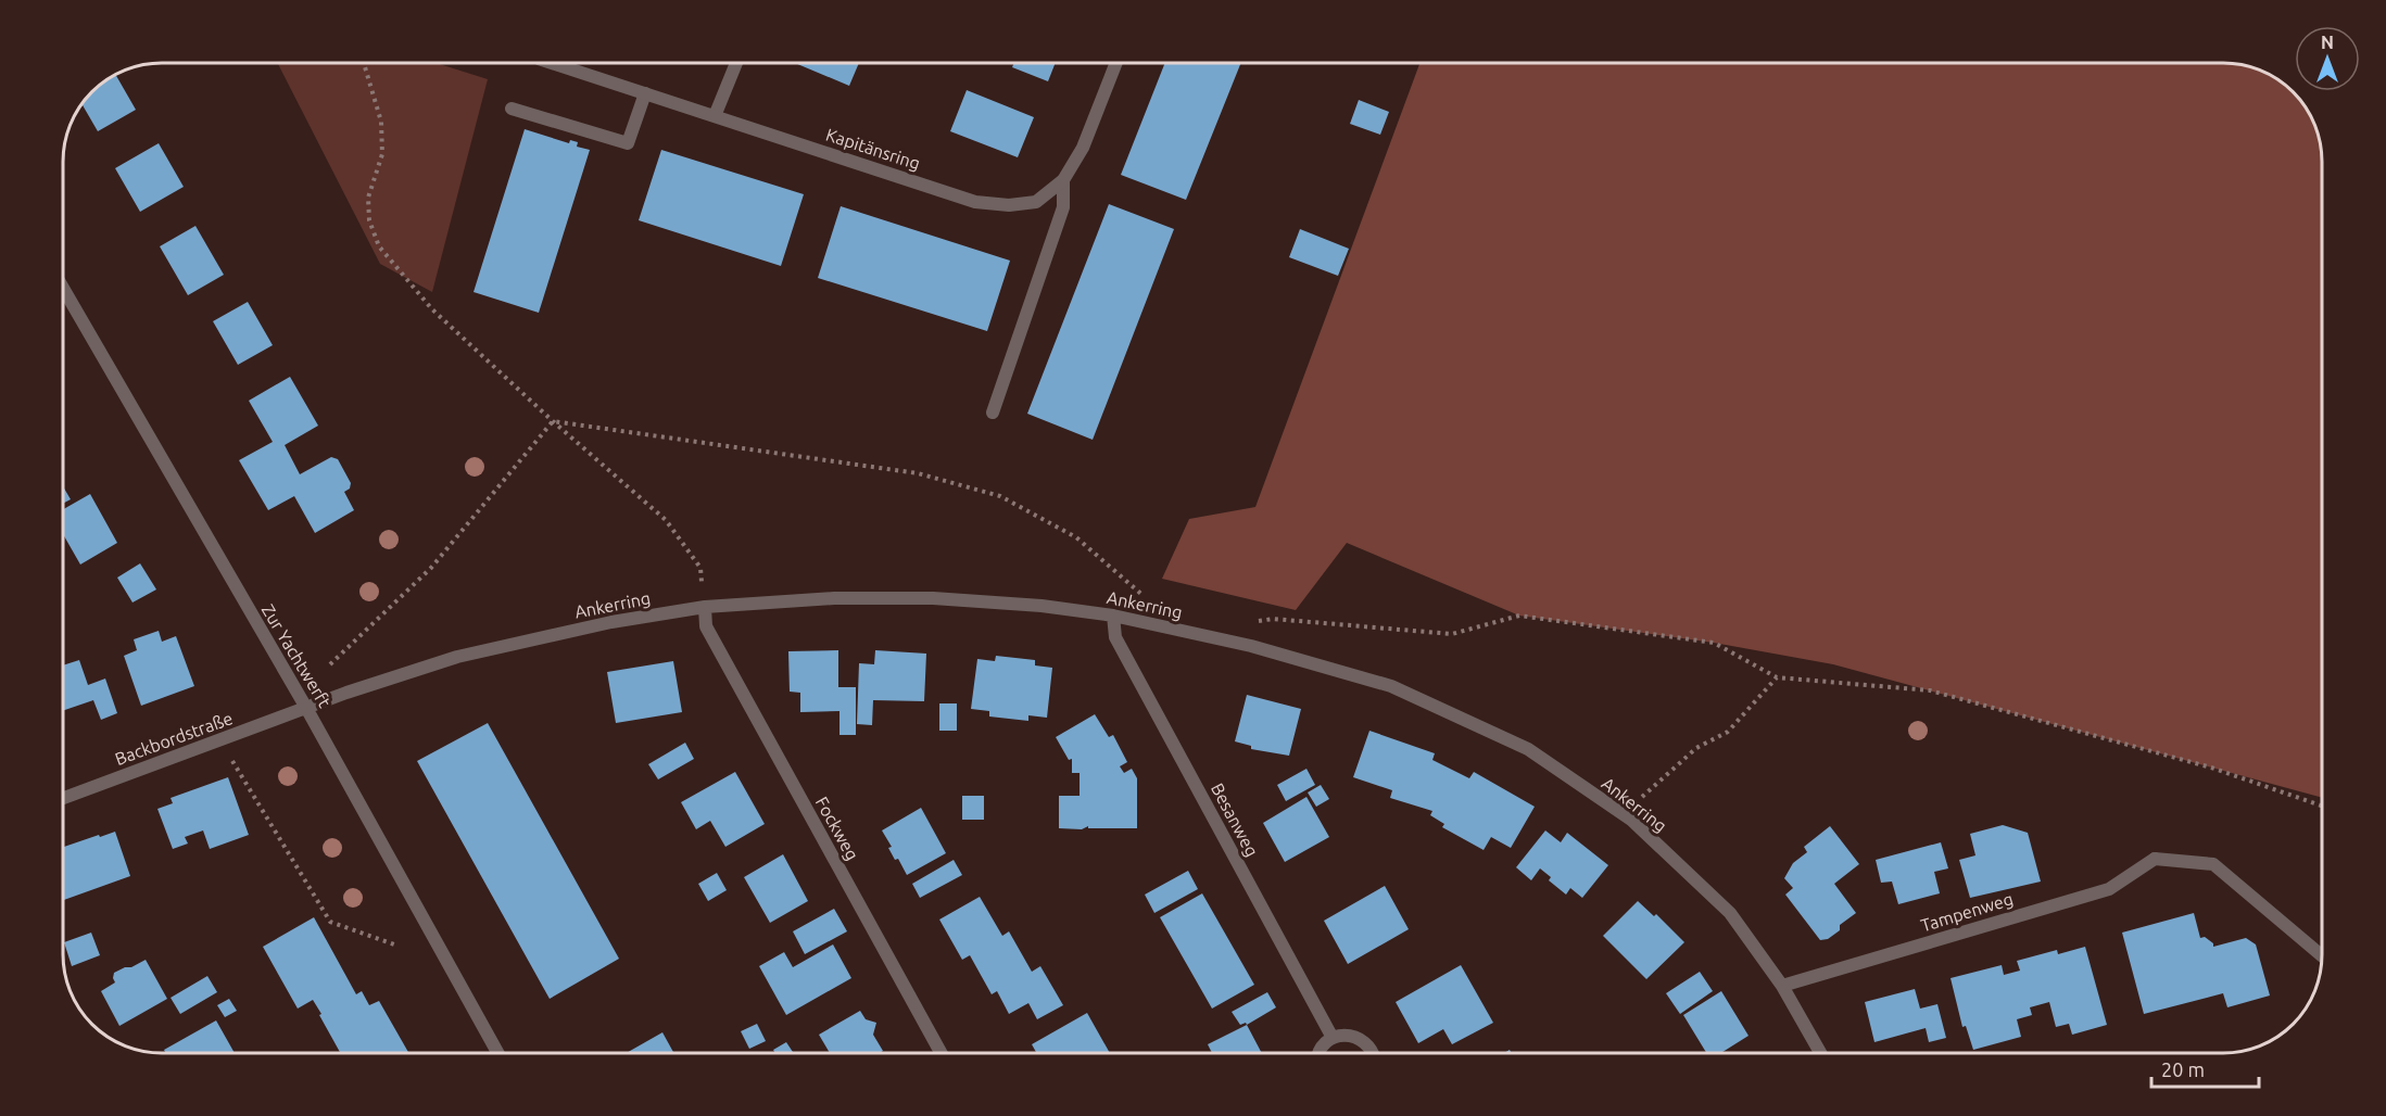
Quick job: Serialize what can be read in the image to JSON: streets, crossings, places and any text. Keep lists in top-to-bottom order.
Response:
{
  "streets": {
    "street": [
      "Kapitänsring",
      "Ankerring",
      "Zur Yachtwerft",
      "Backbordstraße",
      "Besanweg",
      "Fockweg",
      "Tampenweg"
    ]
  },
  "crossings": [
    ["Ankerring", "Zur Yachtwerft"],
    ["Ankerring", "Backbordstraße"],
    ["Ankerring", "Besanweg"],
    ["Ankerring", "Fockweg"],
    ["Ankerring", "Tampenweg"],
    ["Zur Yachtwerft", "Backbordstraße"]
  ],
  "scale_bar": "20 m",
  "north": "top"
}
